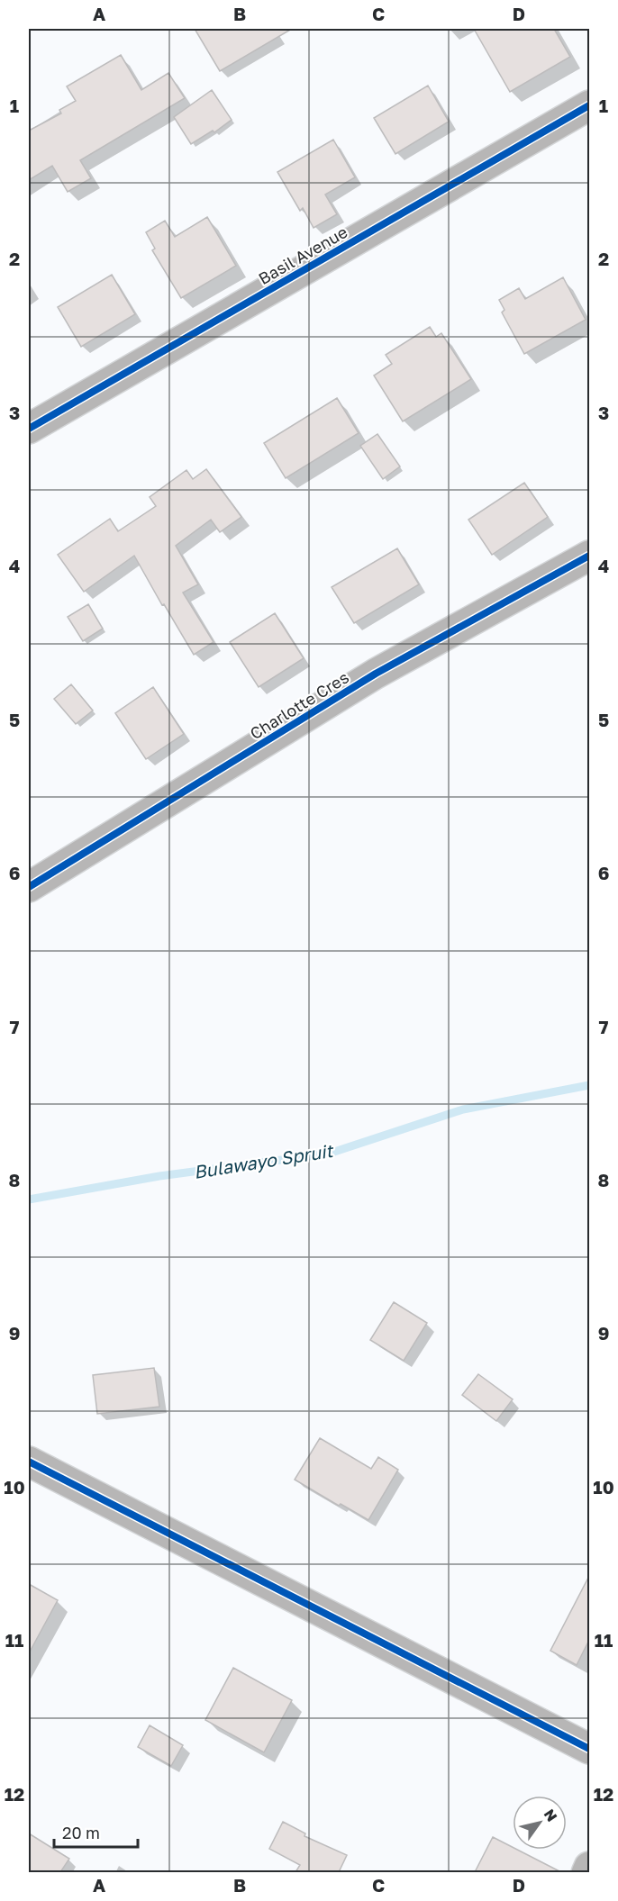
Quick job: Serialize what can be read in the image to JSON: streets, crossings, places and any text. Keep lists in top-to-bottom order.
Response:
{
  "streets": {
    "street": ["Basil Avenue", "Charlotte Cres"]
  },
  "water": ["Bulawayo Spruit"],
  "scale_bar": "20 m",
  "north": "top right",
  "grid": {
    "columns": [
      "A",
      "B",
      "C",
      "D"
    ],
    "rows": [
      "1",
      "2",
      "3",
      "4",
      "5",
      "6",
      "7",
      "8",
      "9",
      "10",
      "11",
      "12"
    ]
  }
}
